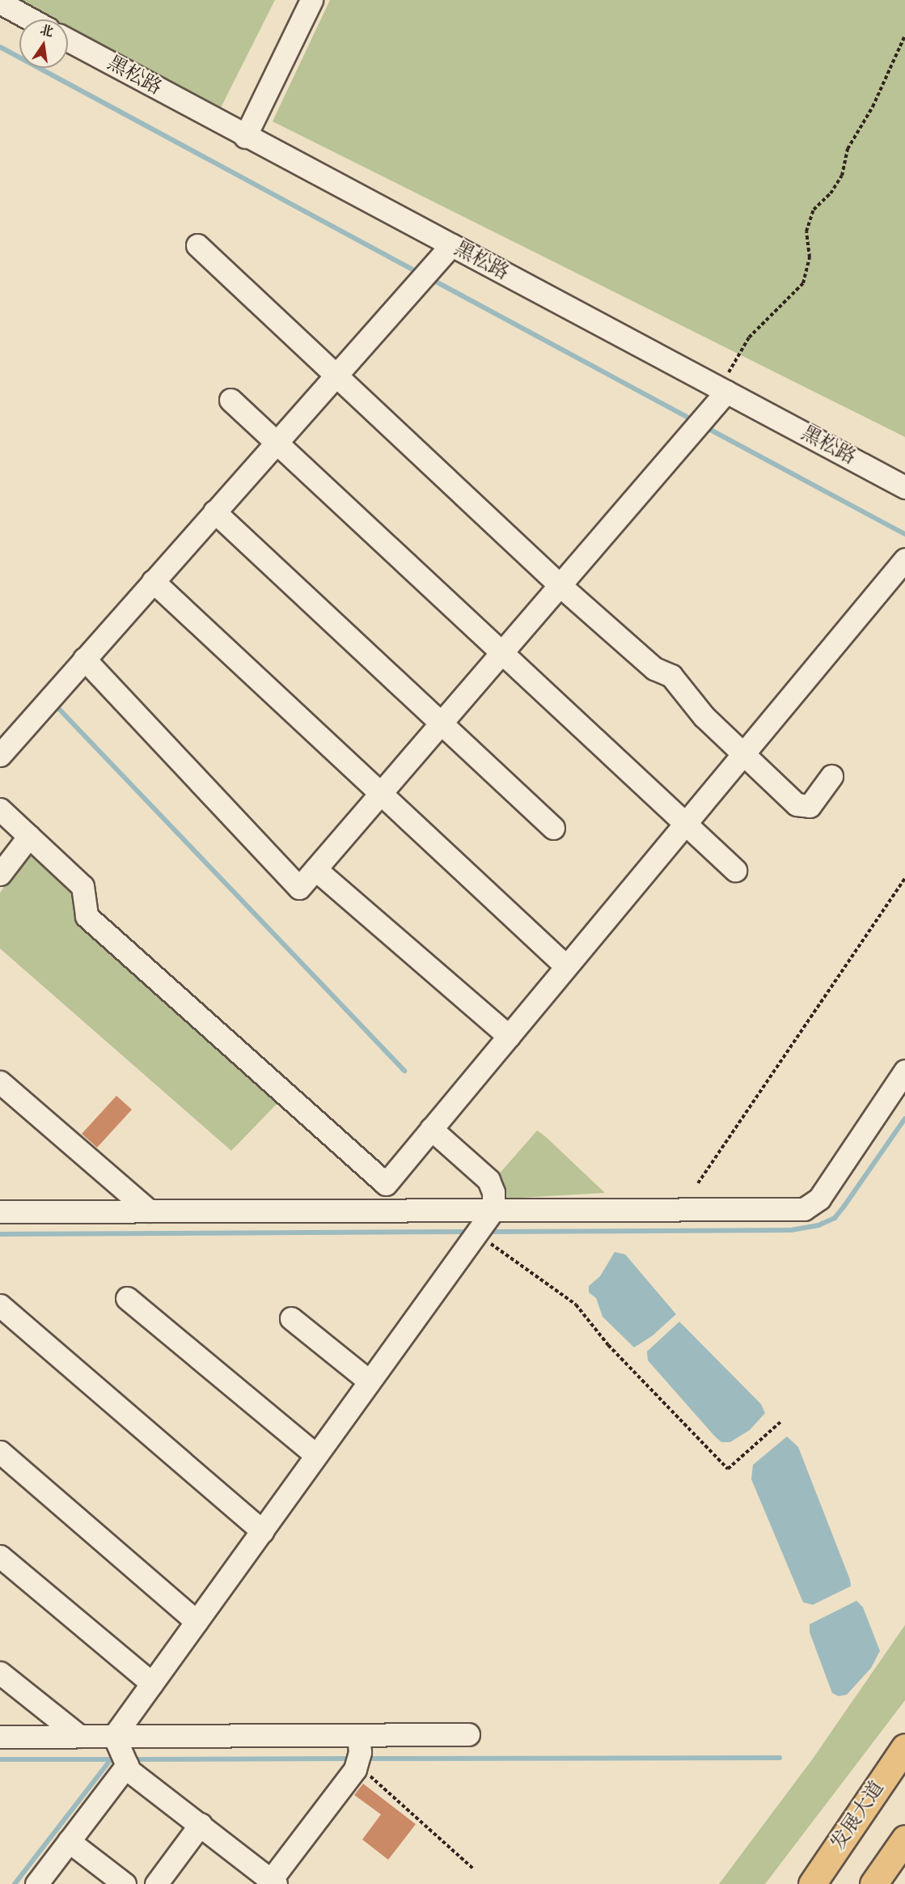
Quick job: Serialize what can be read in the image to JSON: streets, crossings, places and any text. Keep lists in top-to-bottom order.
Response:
{
  "streets": {
    "main road": ["发展大道"],
    "street": ["黑松路"]
  },
  "north": "top"
}
